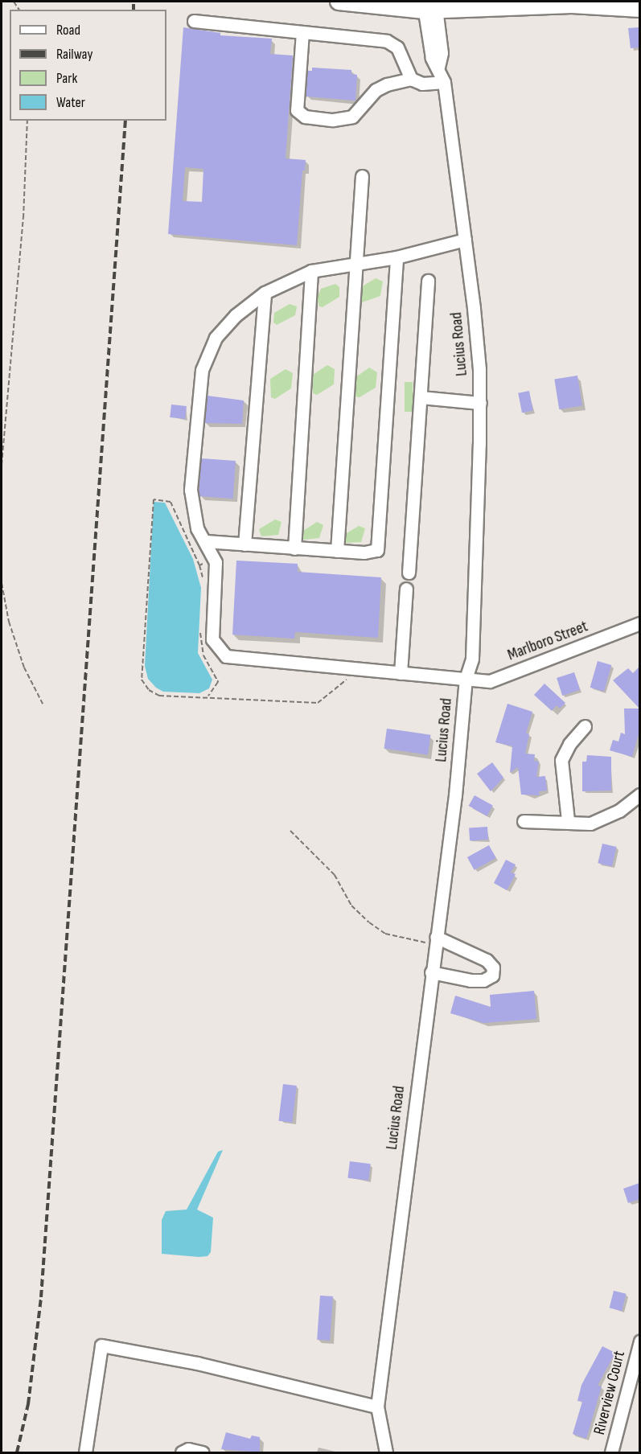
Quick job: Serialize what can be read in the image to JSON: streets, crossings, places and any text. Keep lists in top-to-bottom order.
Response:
{
  "streets": {
    "street": ["Lucius Road", "Marlboro Street", "Riverview Court"]
  },
  "crossings": [
    ["Lucius Road", "Marlboro Street"]
  ],
  "legend": [
    "Road",
    "Railway",
    "Park",
    "Water"
  ]
}
